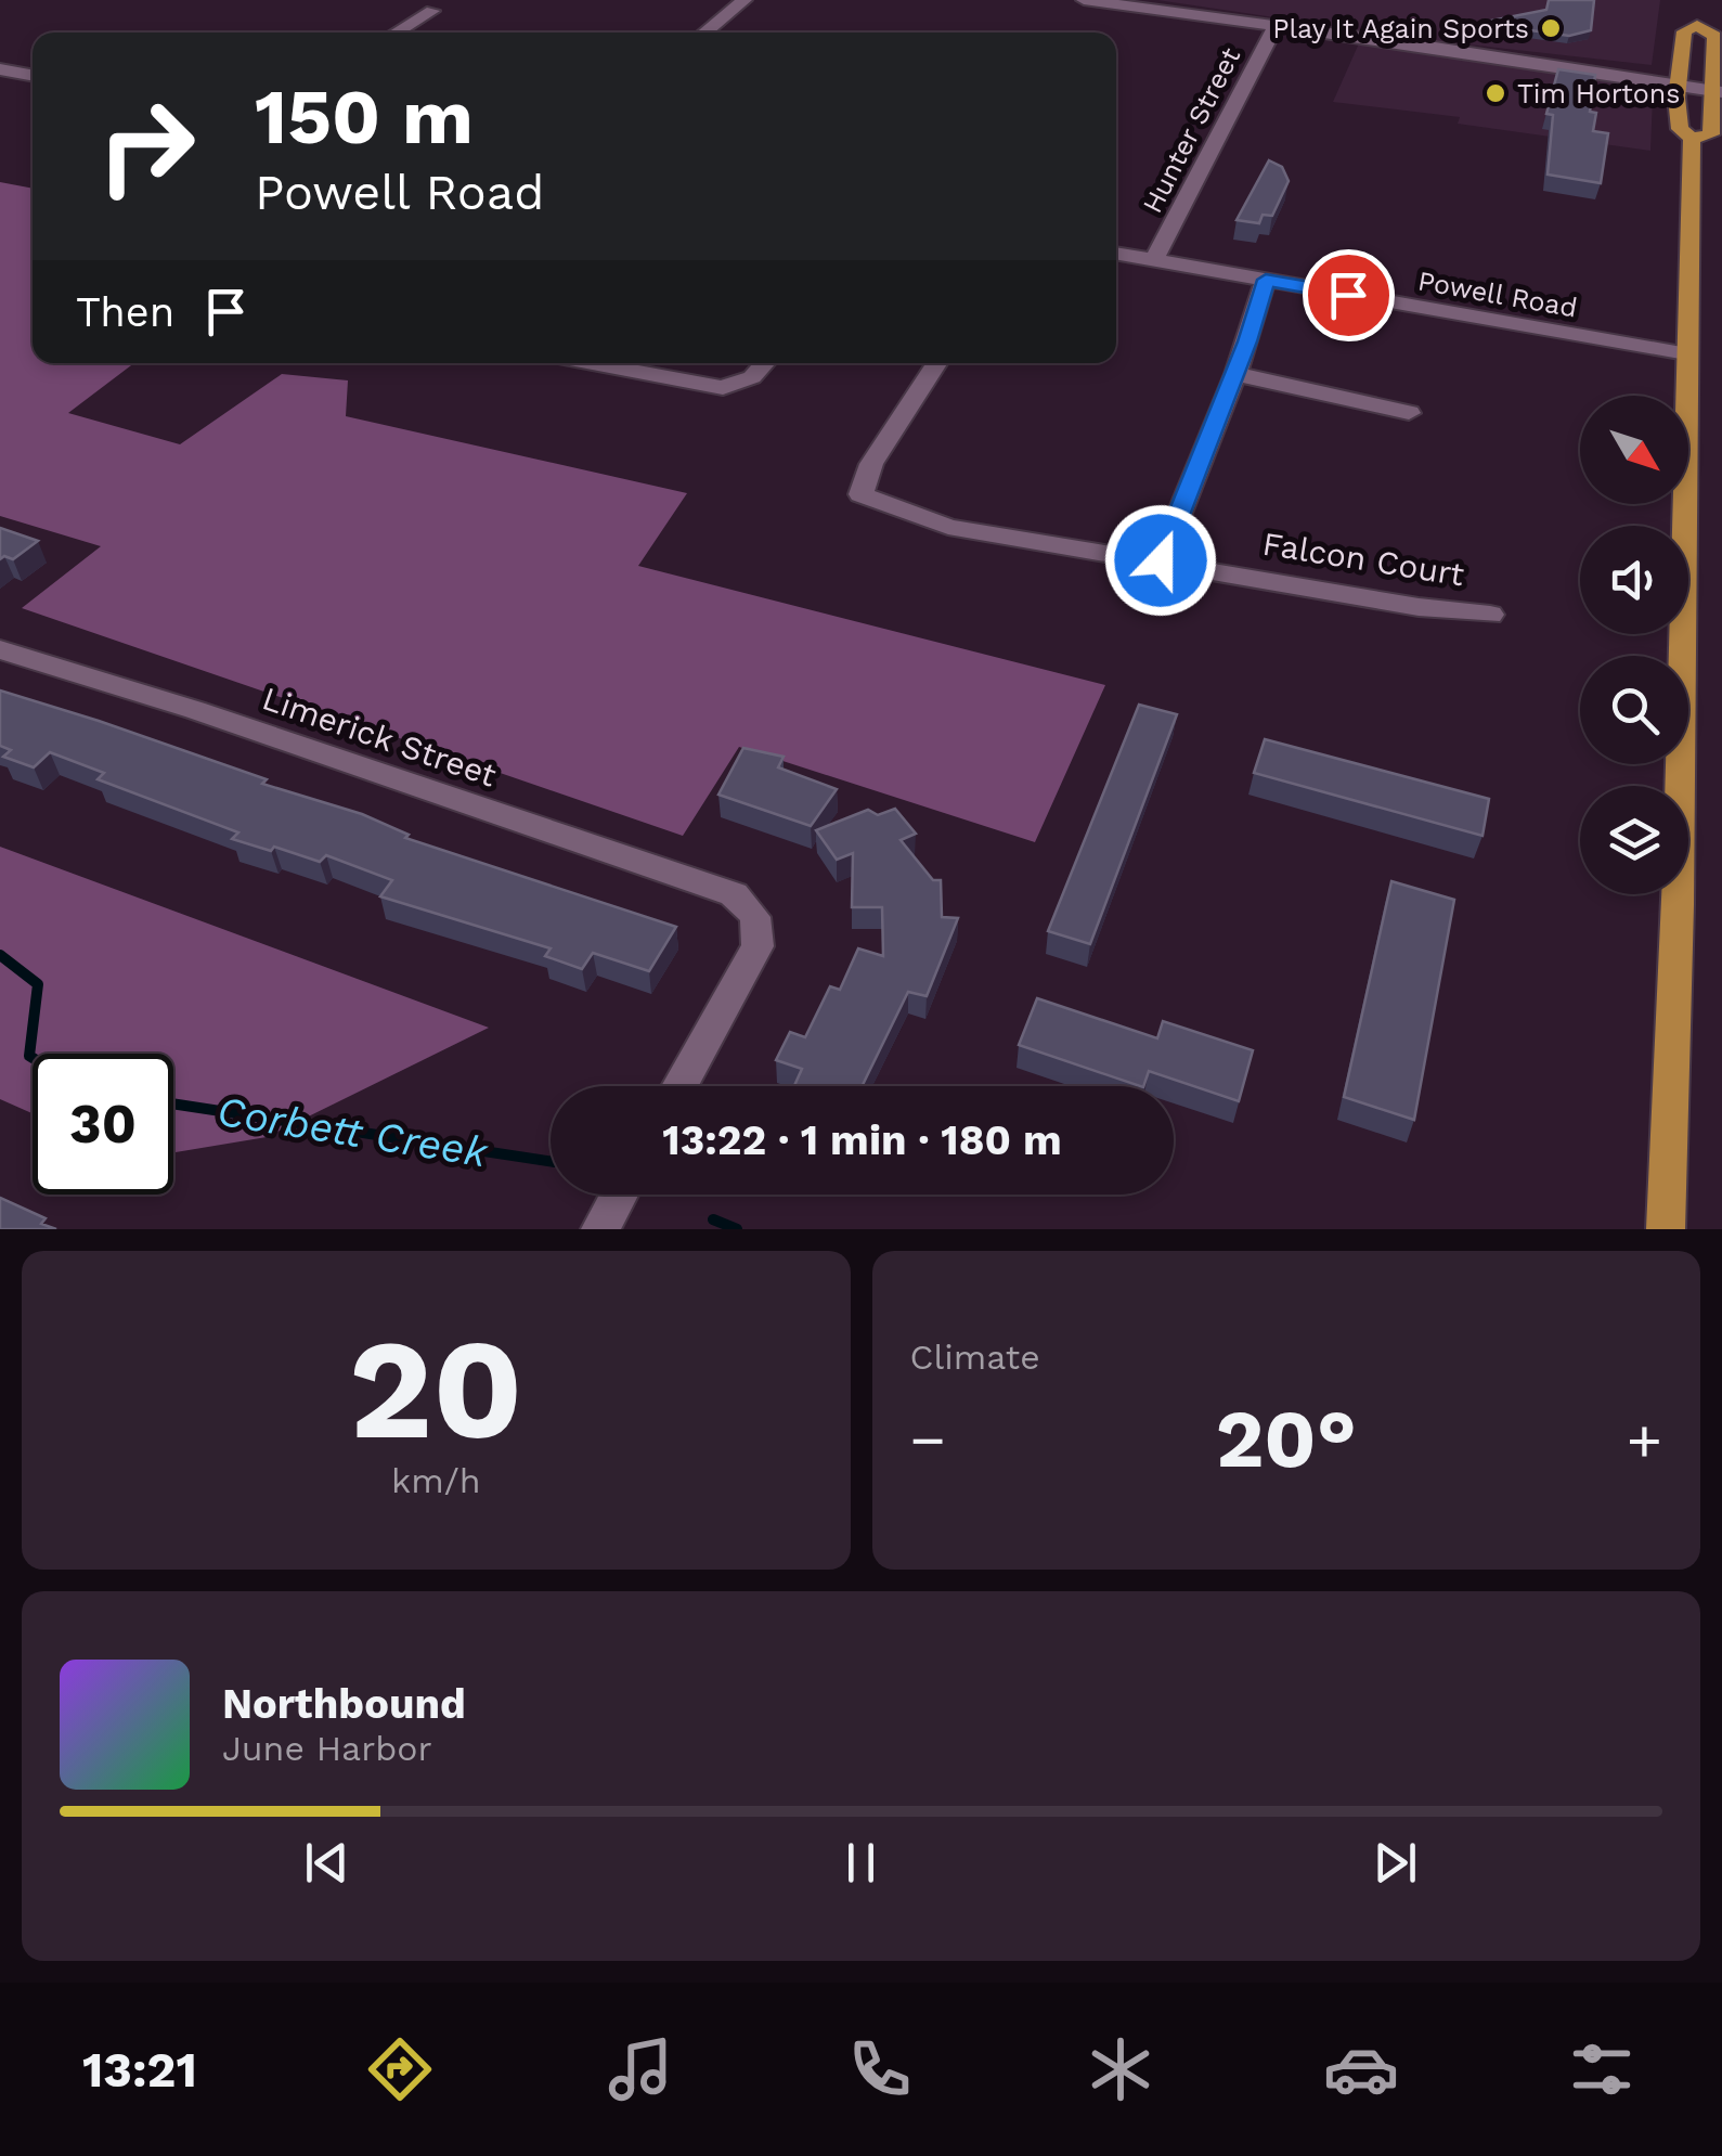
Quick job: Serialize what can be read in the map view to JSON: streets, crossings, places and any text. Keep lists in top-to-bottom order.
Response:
{
  "streets": {
    "street": [
      "Hunter Street",
      "Powell Road",
      "Falcon Court",
      "Limerick Street"
    ]
  },
  "crossings": [
    ["Hunter Street", "Powell Road"]
  ],
  "water": ["Corbett Creek"],
  "places": ["Play It Again Sports", "Tim Hortons"],
  "north": "bottom right",
  "page": {
    "turn": ["150 m", "Powell Road"],
    "then": "Then",
    "limit": "30",
    "trip": "13:22 · 1 min · 180 m",
    "tile": [
      ["20", "km/h"],
      "Climate"
    ],
    "heat": ["−", "20°", "+"],
    "song": ["Northbound", "June Harbor"],
    "tabs": "13:21"
  }
}
